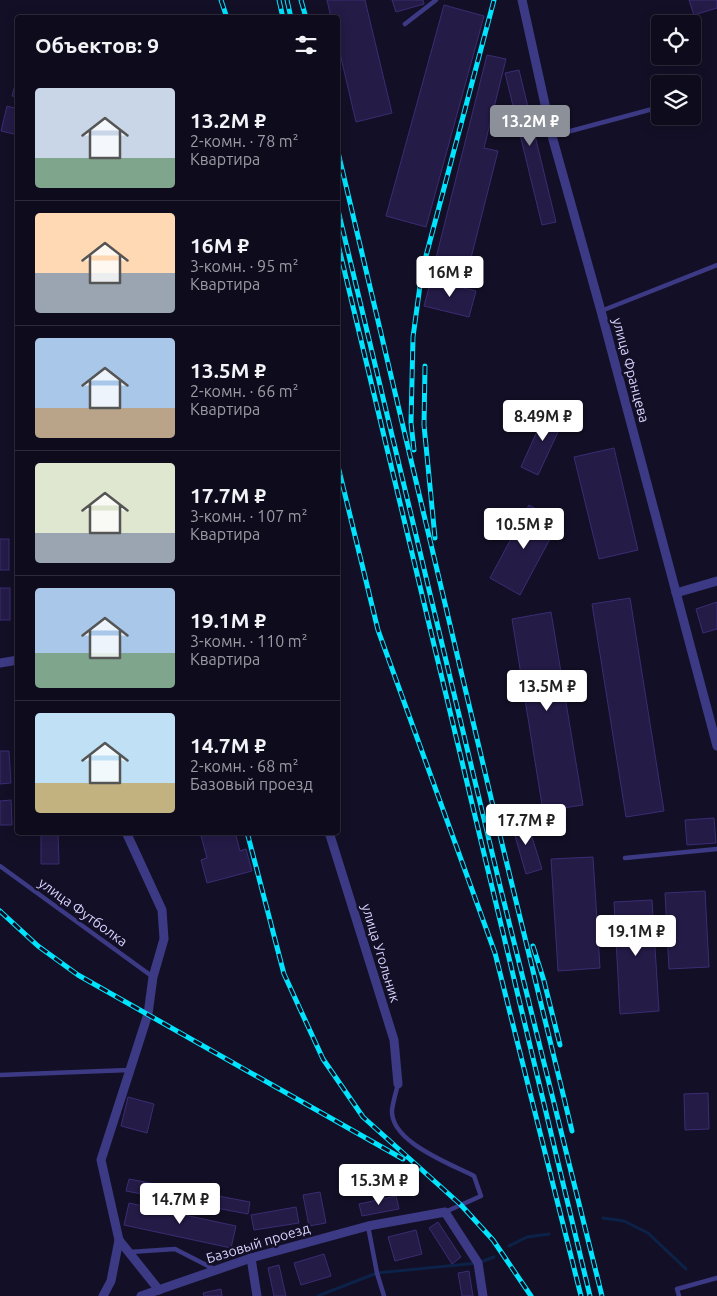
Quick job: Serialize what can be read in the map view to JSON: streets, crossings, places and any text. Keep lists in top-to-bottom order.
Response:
{
  "streets": {
    "street": ["улица Францева", "улица Угольник", "Базовый проезд"],
    "lane": ["улица Футболка"]
  },
  "page": {
    "heading": "Объектов: 9",
    "list": [
      {
        "name": "13.2M ₽",
        "note": "2-комн. · 78 m² · Квартира"
      },
      {
        "name": "16M ₽",
        "note": "3-комн. · 95 m² · Квартира"
      },
      {
        "name": "13.5M ₽",
        "note": "2-комн. · 66 m² · Квартира"
      },
      {
        "name": "17.7M ₽",
        "note": "3-комн. · 107 m² · Квартира"
      },
      {
        "name": "19.1M ₽",
        "note": "3-комн. · 110 m² · Квартира"
      },
      {
        "name": "14.7M ₽",
        "note": "2-комн. · 68 m² · Базовый проезд"
      }
    ],
    "price": [
      "13.2M ₽",
      "16M ₽",
      "8.49M ₽",
      "10.5M ₽",
      "13.5M ₽",
      "17.7M ₽",
      "19.1M ₽",
      "15.3M ₽",
      "14.7M ₽"
    ]
  }
}
